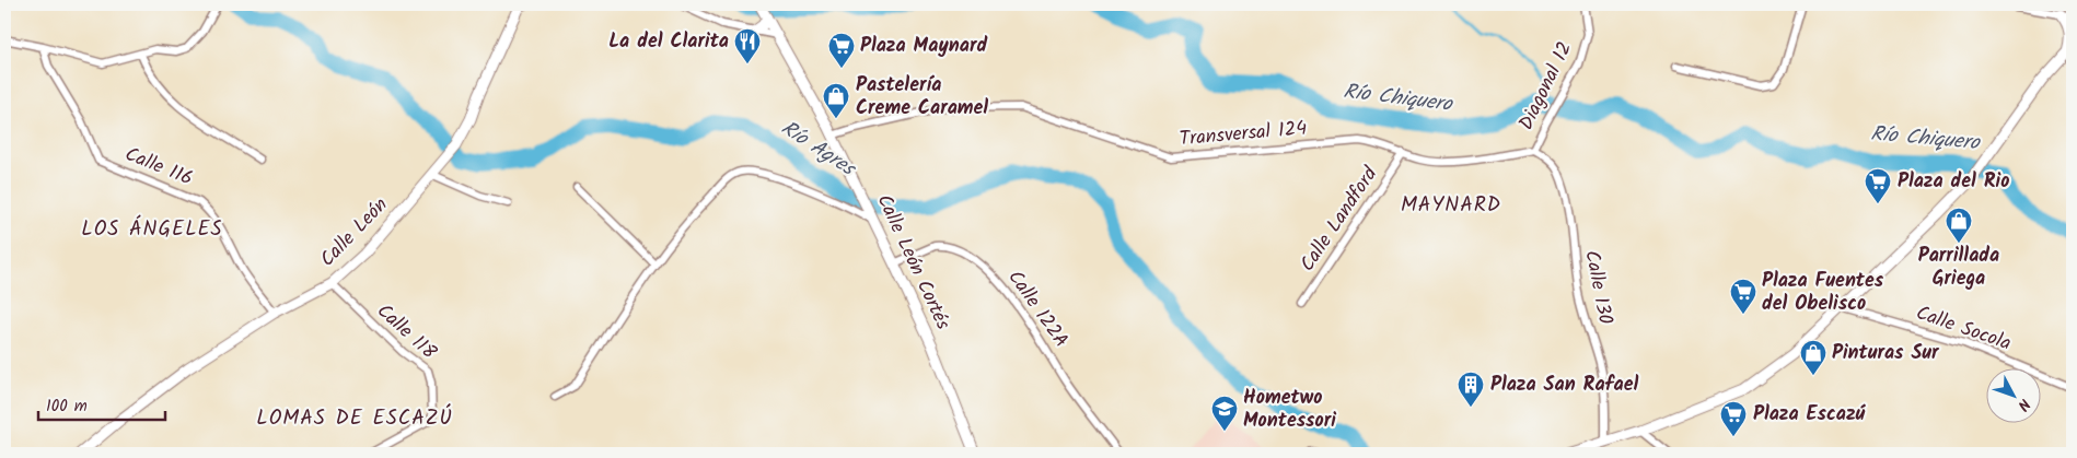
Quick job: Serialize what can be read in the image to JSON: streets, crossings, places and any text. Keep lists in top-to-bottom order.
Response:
{
  "streets": {
    "main road": ["Calle León", "Calle León Cortés"],
    "street": [
      "Diagonal 12",
      "Transversal 124",
      "Calle 116",
      "Calle Landford",
      "Calle 130",
      "Calle 122A",
      "Calle Socola",
      "Calle 118"
    ]
  },
  "crossings": [
    ["Diagonal 12", "Transversal 124"],
    ["Diagonal 12", "Calle 130"],
    ["Transversal 124", "Calle Landford"],
    ["Transversal 124", "Calle León Cortés"],
    ["Transversal 124", "Calle 130"],
    ["Calle 116", "Calle León"],
    ["Calle León", "Calle 118"],
    ["Calle León Cortés", "Calle 122A"]
  ],
  "districts": ["MAYNARD", "LOS ÁNGELES", "LOMAS DE ESCAZÚ"],
  "water": ["Río Chiquero", "Río Agres"],
  "places": {
    "restaurant": ["La del Clarita"],
    "supermarket": [
      "Plaza Maynard",
      "Plaza del Rio",
      "Plaza Fuentes del Obelisco",
      "Plaza Escazú"
    ],
    "shop": ["Pastelería Creme Caramel", "Parrillada Griega", "Pinturas Sur"],
    "building": ["Plaza San Rafael"],
    "school or university": ["Hometwo Montessori"]
  },
  "scale_bar": "100 m",
  "north": "bottom right"
}
